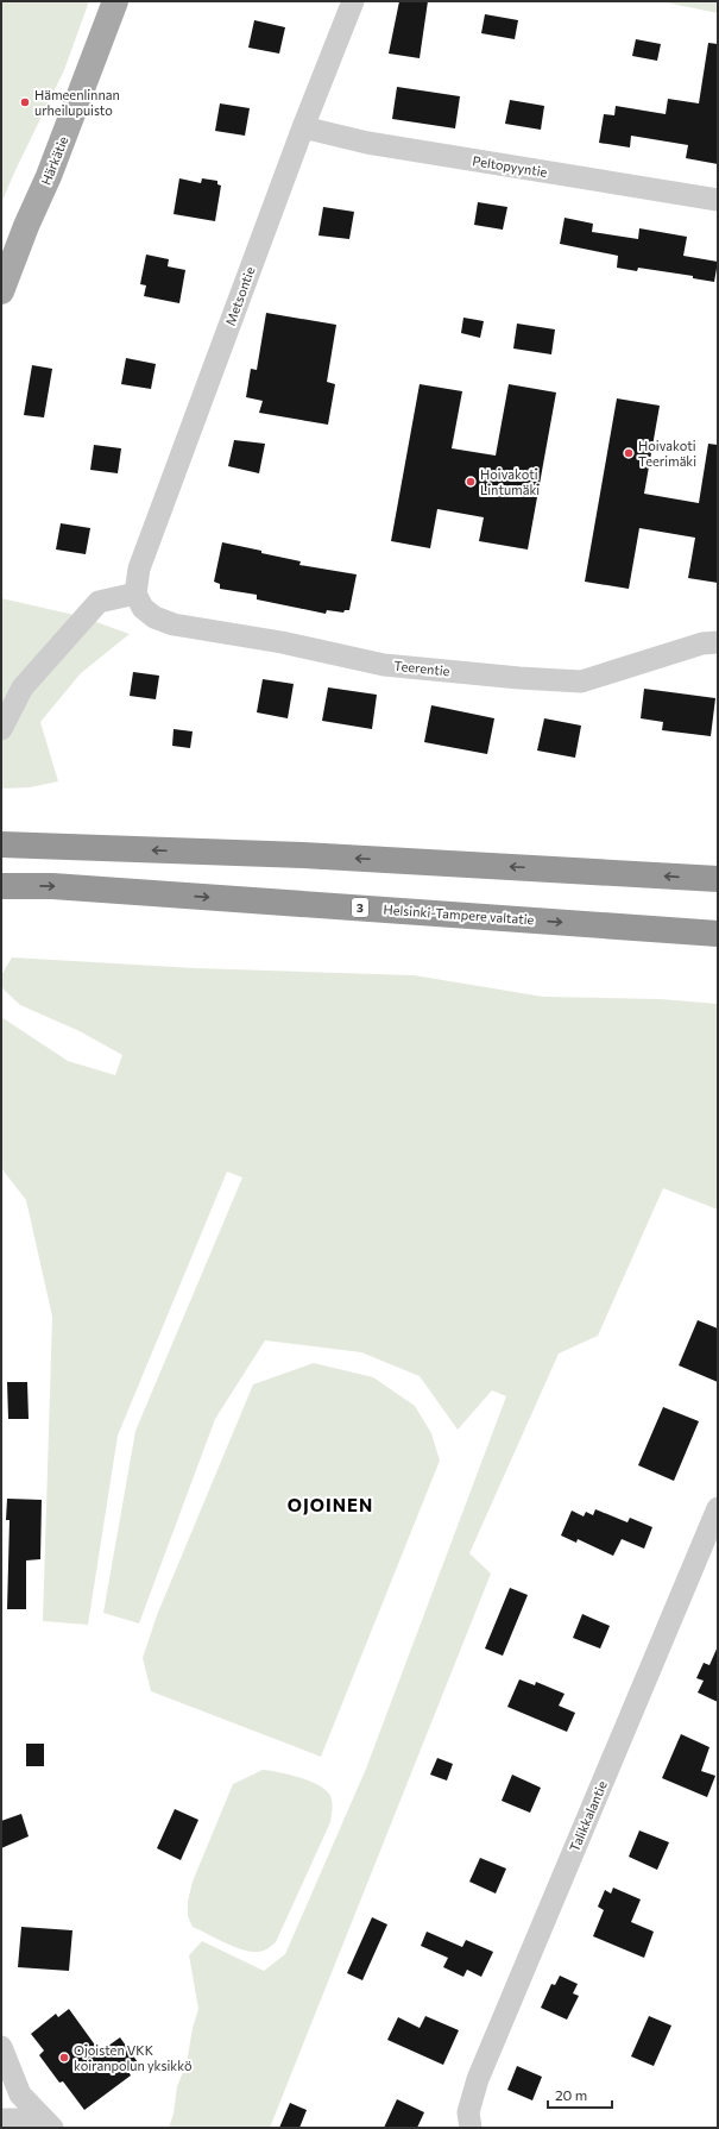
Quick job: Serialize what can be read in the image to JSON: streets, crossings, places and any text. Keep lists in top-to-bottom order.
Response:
{
  "streets": {
    "highway": ["3", "Helsinki-Tampere valtatie"],
    "main road": ["Härkätie"],
    "street": [
      "Peltopyyntie",
      "Metsontie",
      "Teerentie",
      "Talikkalantie"
    ]
  },
  "crossings": [
    ["Peltopyyntie", "Metsontie"],
    ["Metsontie", "Teerentie"]
  ],
  "districts": ["OJOINEN"],
  "places": [
    "Hämeenlinnan urheilupuisto",
    "Hoivakoti Teerimäki",
    "Hoivakoti Lintumäki",
    "Ojoisten VKK koiranpolun yksikkö"
  ],
  "scale_bar": "20 m"
}
